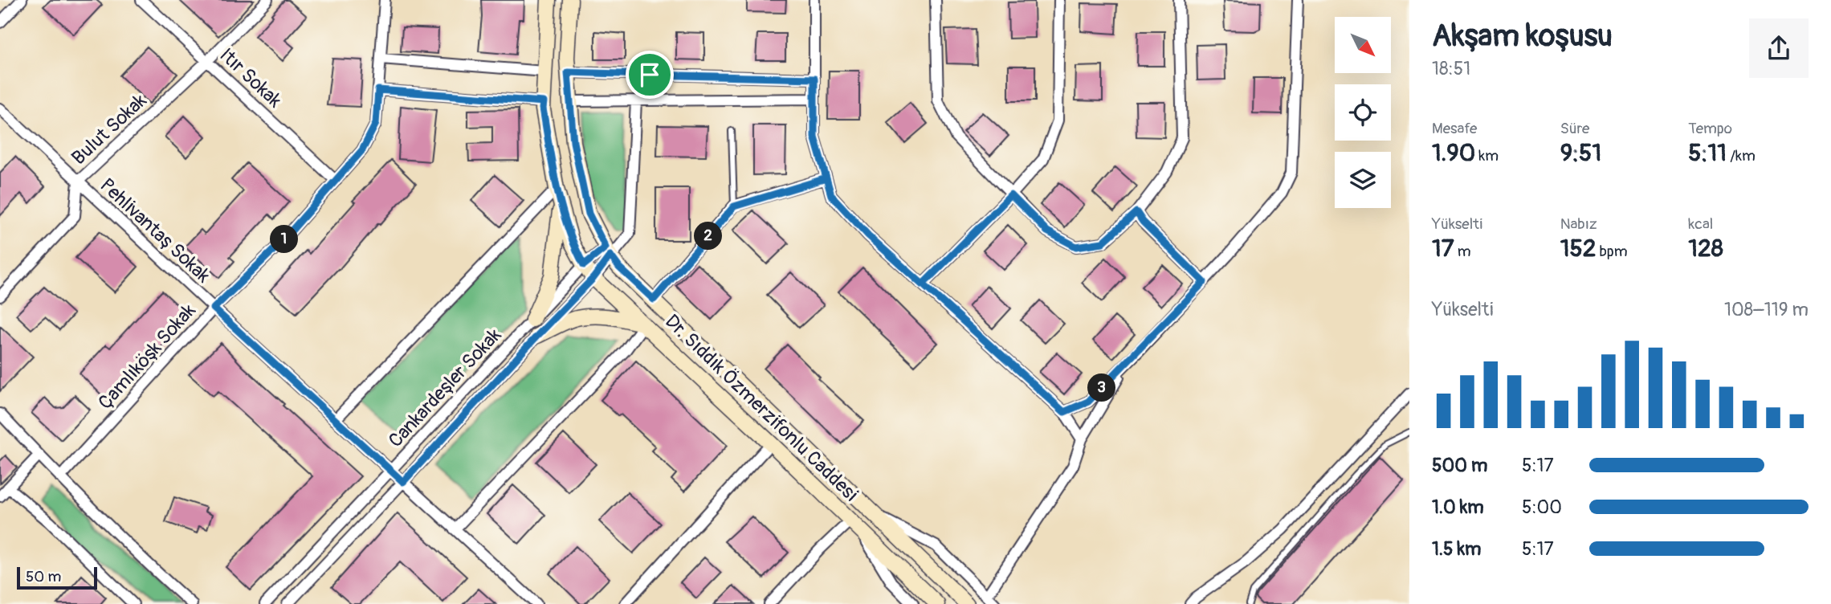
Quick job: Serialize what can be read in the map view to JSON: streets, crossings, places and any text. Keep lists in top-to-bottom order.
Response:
{
  "streets": {
    "main road": ["Dr. Sıddık Özmerzifonlu Caddesi"],
    "street": [
      "Itır Sokak",
      "Bulut Sokak",
      "Pehlivantaş Sokak",
      "Çamlıköşk Sokak",
      "Cankardeşler Sokak"
    ]
  },
  "crossings": [
    ["Itır Sokak", "Bulut Sokak"],
    ["Itır Sokak", "Çamlıköşk Sokak"],
    ["Bulut Sokak", "Pehlivantaş Sokak"],
    ["Pehlivantaş Sokak", "Çamlıköşk Sokak"],
    ["Pehlivantaş Sokak", "Cankardeşler Sokak"],
    ["Cankardeşler Sokak", "Dr. Sıddık Özmerzifonlu Caddesi"]
  ],
  "scale_bar": "50 m",
  "north": "bottom right",
  "page": {
    "heading": ["Akşam koşusu", "18:51"],
    "stats": [
      ["Mesafe", "1.90 km"],
      ["Süre", "9:51"],
      ["Tempo", "5:11 /km"],
      ["Yükselti", "17 m"],
      ["Nabız", "152 bpm"],
      ["kcal", "128"]
    ],
    "pins": ["2", "1", "3"],
    "chart": ["Yükselti", "108–119 m"],
    "list": [
      {
        "name": "500 m",
        "note": "5:17"
      },
      {
        "name": "1.0 km",
        "note": "5:00"
      },
      {
        "name": "1.5 km",
        "note": "5:17"
      }
    ],
    "scale": "50 m"
  }
}
